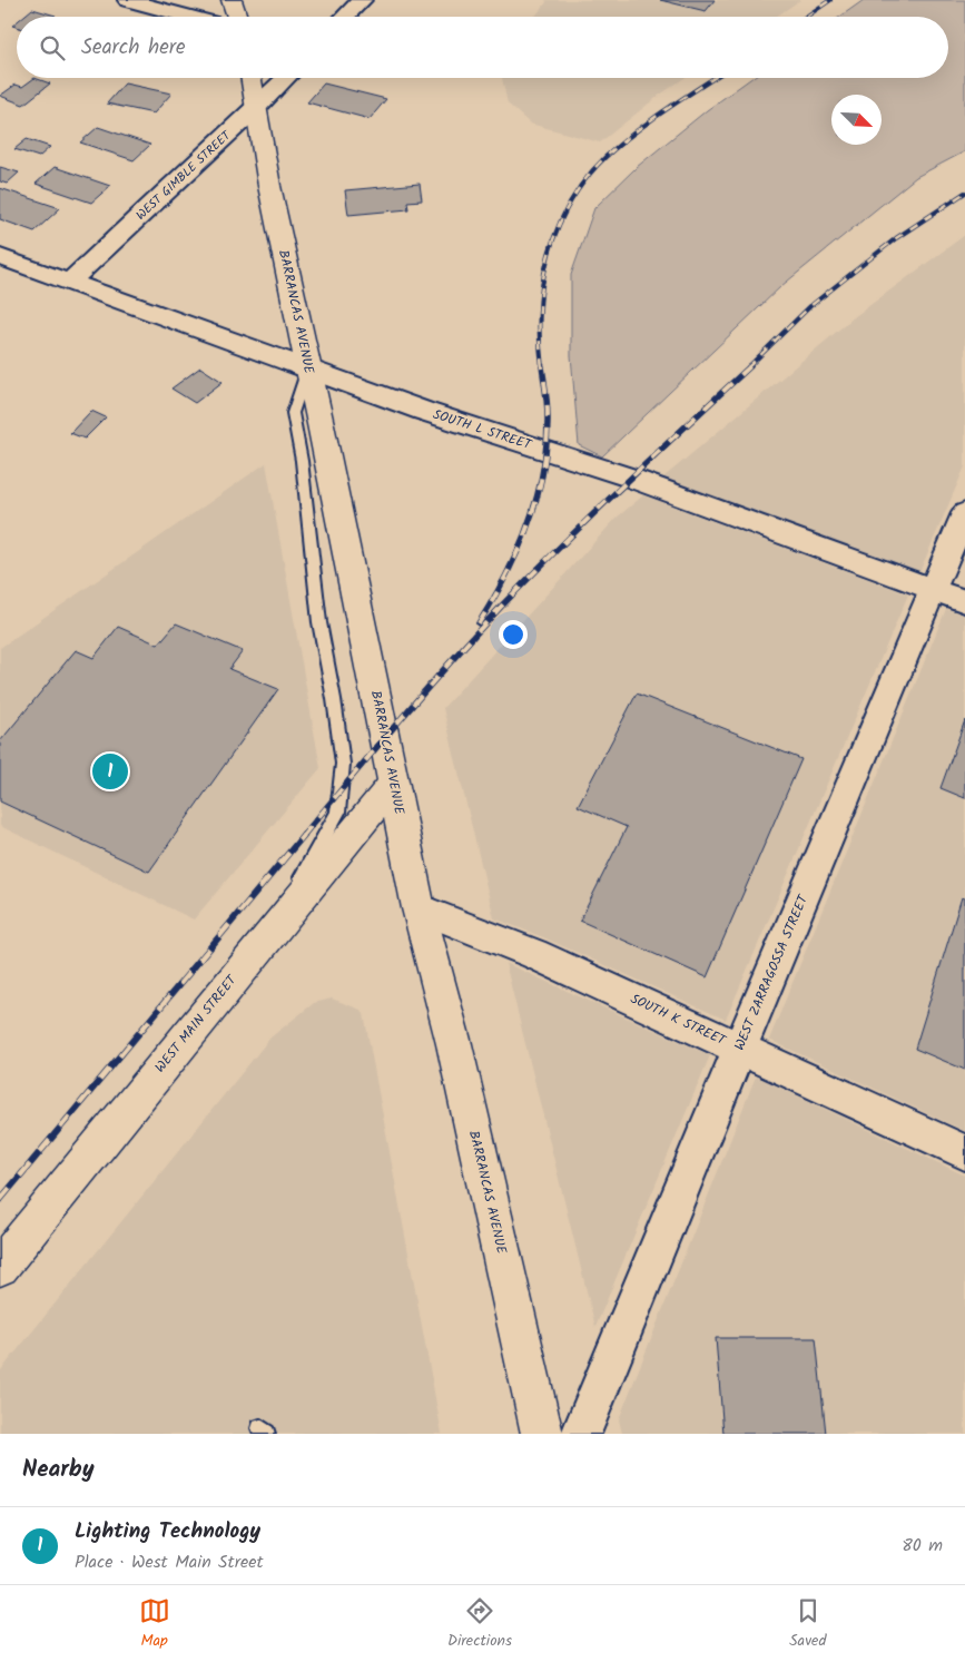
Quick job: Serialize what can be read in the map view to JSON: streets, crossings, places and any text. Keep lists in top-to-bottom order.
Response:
{
  "streets": {
    "main road": ["BARRANCAS AVENUE", "WEST MAIN STREET"],
    "street": [
      "WEST GIMBLE STREET",
      "SOUTH L STREET",
      "WEST ZARRAGOSSA STREET",
      "SOUTH K STREET"
    ]
  },
  "crossings": [
    ["WEST GIMBLE STREET", "BARRANCAS AVENUE"],
    ["WEST GIMBLE STREET", "SOUTH L STREET"],
    ["BARRANCAS AVENUE", "SOUTH L STREET"],
    ["BARRANCAS AVENUE", "SOUTH K STREET"],
    ["BARRANCAS AVENUE", "WEST MAIN STREET"],
    ["SOUTH L STREET", "WEST ZARRAGOSSA STREET"],
    ["WEST ZARRAGOSSA STREET", "SOUTH K STREET"]
  ],
  "north": "bottom right",
  "page": {
    "search": "Search here",
    "pins": "1",
    "heading": "Nearby",
    "list": [
      {
        "mark": "1",
        "name": "Lighting Technology",
        "note": "Place · West Main Street",
        "value": "80 m"
      }
    ],
    "nav": ["Map", "Directions", "Saved"]
  }
}
